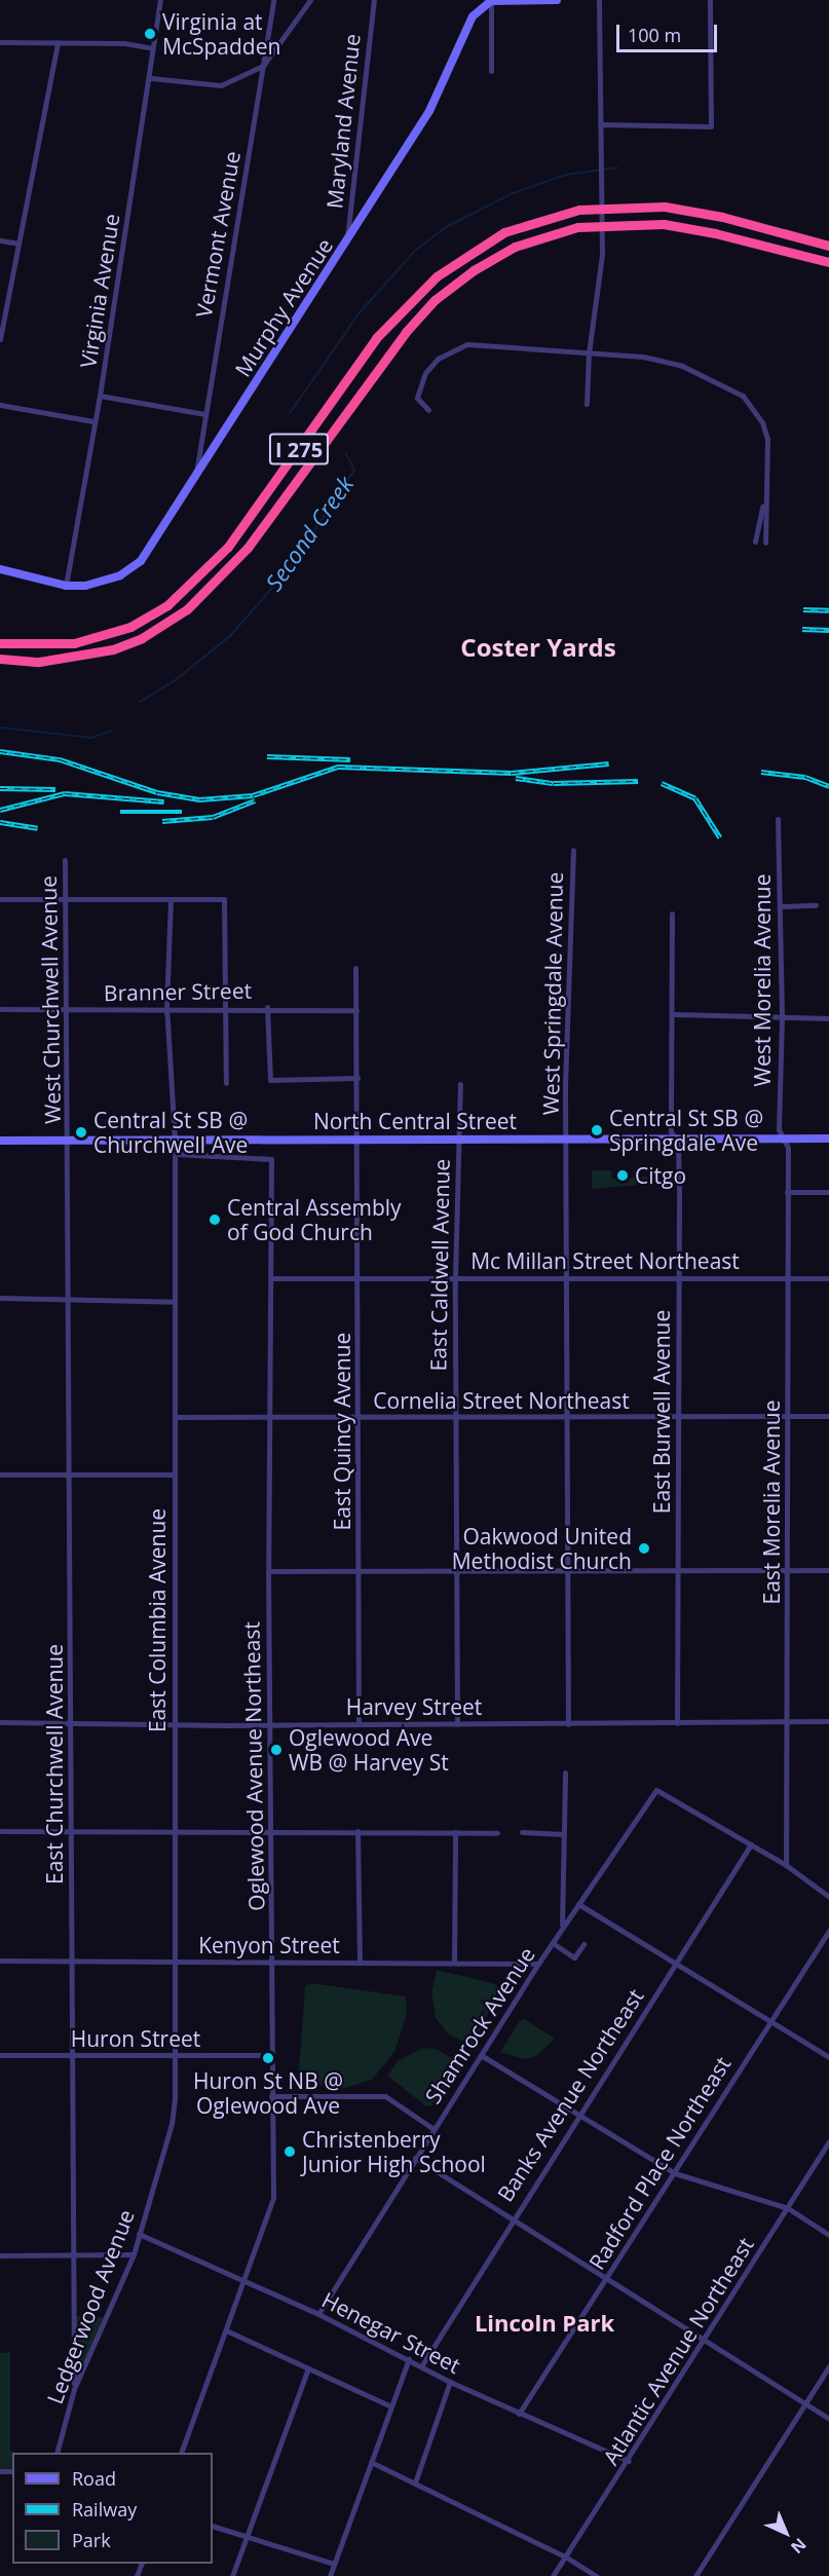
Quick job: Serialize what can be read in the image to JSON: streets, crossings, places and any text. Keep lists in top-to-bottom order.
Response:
{
  "streets": {
    "highway": ["I 275"],
    "street": [
      "Maryland Avenue",
      "Vermont Avenue",
      "Virginia Avenue",
      "Murphy Avenue",
      "West Morelia Avenue",
      "Branner Street",
      "West Springdale Avenue",
      "West Churchwell Avenue",
      "North Central Street",
      "Mc Millan Street Northeast",
      "East Caldwell Avenue",
      "Cornelia Street Northeast",
      "East Burwell Avenue",
      "East Quincy Avenue",
      "East Morelia Avenue",
      "East Columbia Avenue",
      "Harvey Street",
      "East Churchwell Avenue",
      "Oglewood Avenue Northeast",
      "Kenyon Street",
      "Shamrock Avenue",
      "Huron Street",
      "Banks Avenue Northeast",
      "Radford Place Northeast",
      "Ledgerwood Avenue",
      "Henegar Street",
      "Atlantic Avenue Northeast"
    ]
  },
  "crossings": [
    ["Maryland Avenue", "Murphy Avenue"],
    ["Vermont Avenue", "Murphy Avenue"],
    ["Virginia Avenue", "Murphy Avenue"],
    ["West Morelia Avenue", "North Central Street"],
    ["West Morelia Avenue", "East Morelia Avenue"],
    ["Branner Street", "West Churchwell Avenue"],
    ["Branner Street", "East Quincy Avenue"],
    ["Branner Street", "East Columbia Avenue"],
    ["West Springdale Avenue", "North Central Street"],
    ["West Springdale Avenue", "Mc Millan Street Northeast"],
    ["West Springdale Avenue", "Cornelia Street Northeast"],
    ["West Springdale Avenue", "Harvey Street"],
    ["West Churchwell Avenue", "North Central Street"],
    ["West Churchwell Avenue", "East Churchwell Avenue"],
    ["North Central Street", "East Caldwell Avenue"],
    ["North Central Street", "East Burwell Avenue"],
    ["North Central Street", "East Quincy Avenue"],
    ["North Central Street", "East Morelia Avenue"],
    ["North Central Street", "East Columbia Avenue"],
    ["North Central Street", "East Churchwell Avenue"],
    ["Mc Millan Street Northeast", "East Caldwell Avenue"],
    ["Mc Millan Street Northeast", "East Burwell Avenue"],
    ["Mc Millan Street Northeast", "East Quincy Avenue"],
    ["Mc Millan Street Northeast", "East Morelia Avenue"],
    ["Mc Millan Street Northeast", "Oglewood Avenue Northeast"],
    ["East Caldwell Avenue", "Cornelia Street Northeast"],
    ["East Caldwell Avenue", "Harvey Street"],
    ["Cornelia Street Northeast", "East Burwell Avenue"],
    ["Cornelia Street Northeast", "East Quincy Avenue"],
    ["Cornelia Street Northeast", "East Morelia Avenue"],
    ["Cornelia Street Northeast", "East Columbia Avenue"],
    ["Cornelia Street Northeast", "Oglewood Avenue Northeast"],
    ["East Burwell Avenue", "Harvey Street"],
    ["East Quincy Avenue", "Harvey Street"],
    ["East Morelia Avenue", "Harvey Street"],
    ["East Columbia Avenue", "Harvey Street"],
    ["East Columbia Avenue", "Oglewood Avenue Northeast"],
    ["East Columbia Avenue", "Kenyon Street"],
    ["East Columbia Avenue", "Huron Street"],
    ["East Columbia Avenue", "Ledgerwood Avenue"],
    ["Harvey Street", "East Churchwell Avenue"],
    ["Harvey Street", "Oglewood Avenue Northeast"],
    ["East Churchwell Avenue", "Kenyon Street"],
    ["East Churchwell Avenue", "Huron Street"],
    ["East Churchwell Avenue", "Ledgerwood Avenue"],
    ["Oglewood Avenue Northeast", "Kenyon Street"],
    ["Oglewood Avenue Northeast", "Huron Street"],
    ["Oglewood Avenue Northeast", "Henegar Street"],
    ["Kenyon Street", "Shamrock Avenue"],
    ["Shamrock Avenue", "Banks Avenue Northeast"],
    ["Shamrock Avenue", "Henegar Street"],
    ["Banks Avenue Northeast", "Henegar Street"],
    ["Radford Place Northeast", "Henegar Street"],
    ["Ledgerwood Avenue", "Henegar Street"],
    ["Henegar Street", "Atlantic Avenue Northeast"]
  ],
  "districts": ["Coster Yards", "Lincoln Park"],
  "water": ["Second Creek"],
  "places": [
    "Virginia at McSpadden",
    "Central St SB @ Springdale Ave",
    "Central St SB @ Churchwell Ave",
    "Citgo",
    "Central Assembly of God Church",
    "Oakwood United Methodist Church",
    "Oglewood Ave WB @ Harvey St",
    "Huron St NB @ Oglewood Ave",
    "Christenberry Junior High School"
  ],
  "legend": ["Road", "Railway", "Park"],
  "scale_bar": "100 m",
  "north": "bottom right"
}
